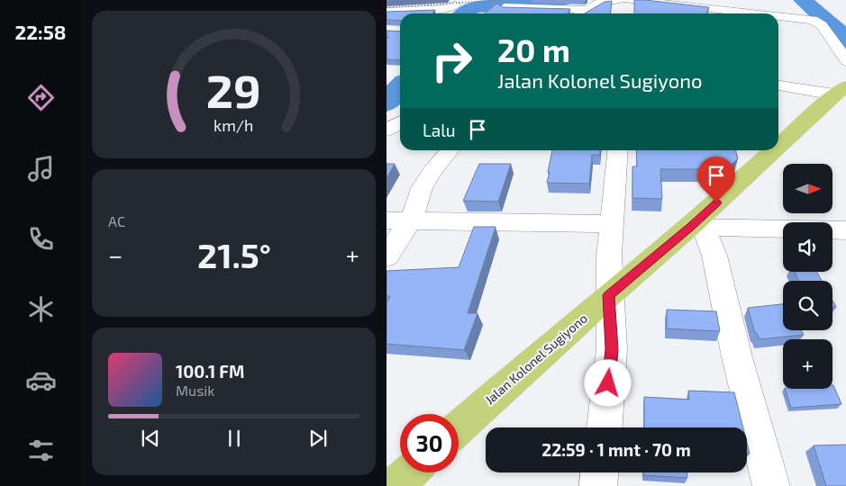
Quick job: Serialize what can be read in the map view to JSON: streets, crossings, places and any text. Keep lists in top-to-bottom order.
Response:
{
  "streets": {
    "main road": ["Jalan Kolonel Sugiyono"]
  },
  "north": "right",
  "page": {
    "tabs": "22:58",
    "turn": ["20 m", "Jalan Kolonel Sugiyono"],
    "then": "Lalu",
    "map_buttons": "+",
    "tile": "AC",
    "heat": ["−", "21.5°", "+"],
    "song": ["100.1 FM", "Musik"],
    "limit": "30",
    "trip": "22:59 · 1 mnt · 70 m",
    "gauge": ["29", "km/h"]
  }
}
